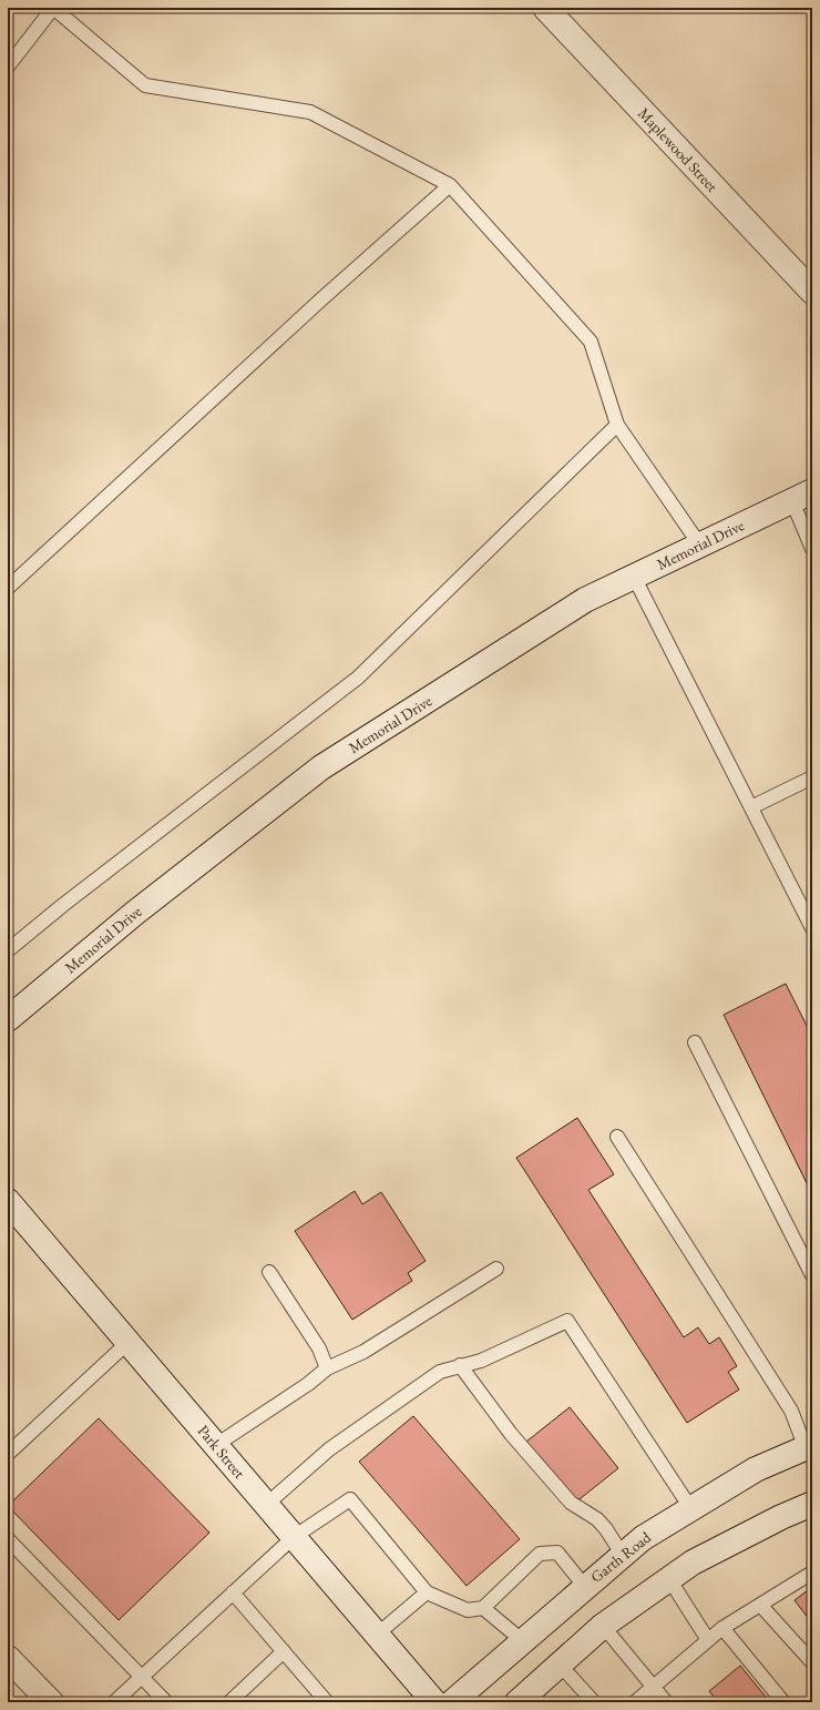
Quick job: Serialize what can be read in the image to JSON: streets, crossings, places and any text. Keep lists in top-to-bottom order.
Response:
{
  "streets": {
    "street": [
      "Maplewood Street",
      "Memorial Drive",
      "Park Street",
      "Garth Road"
    ]
  }
}
